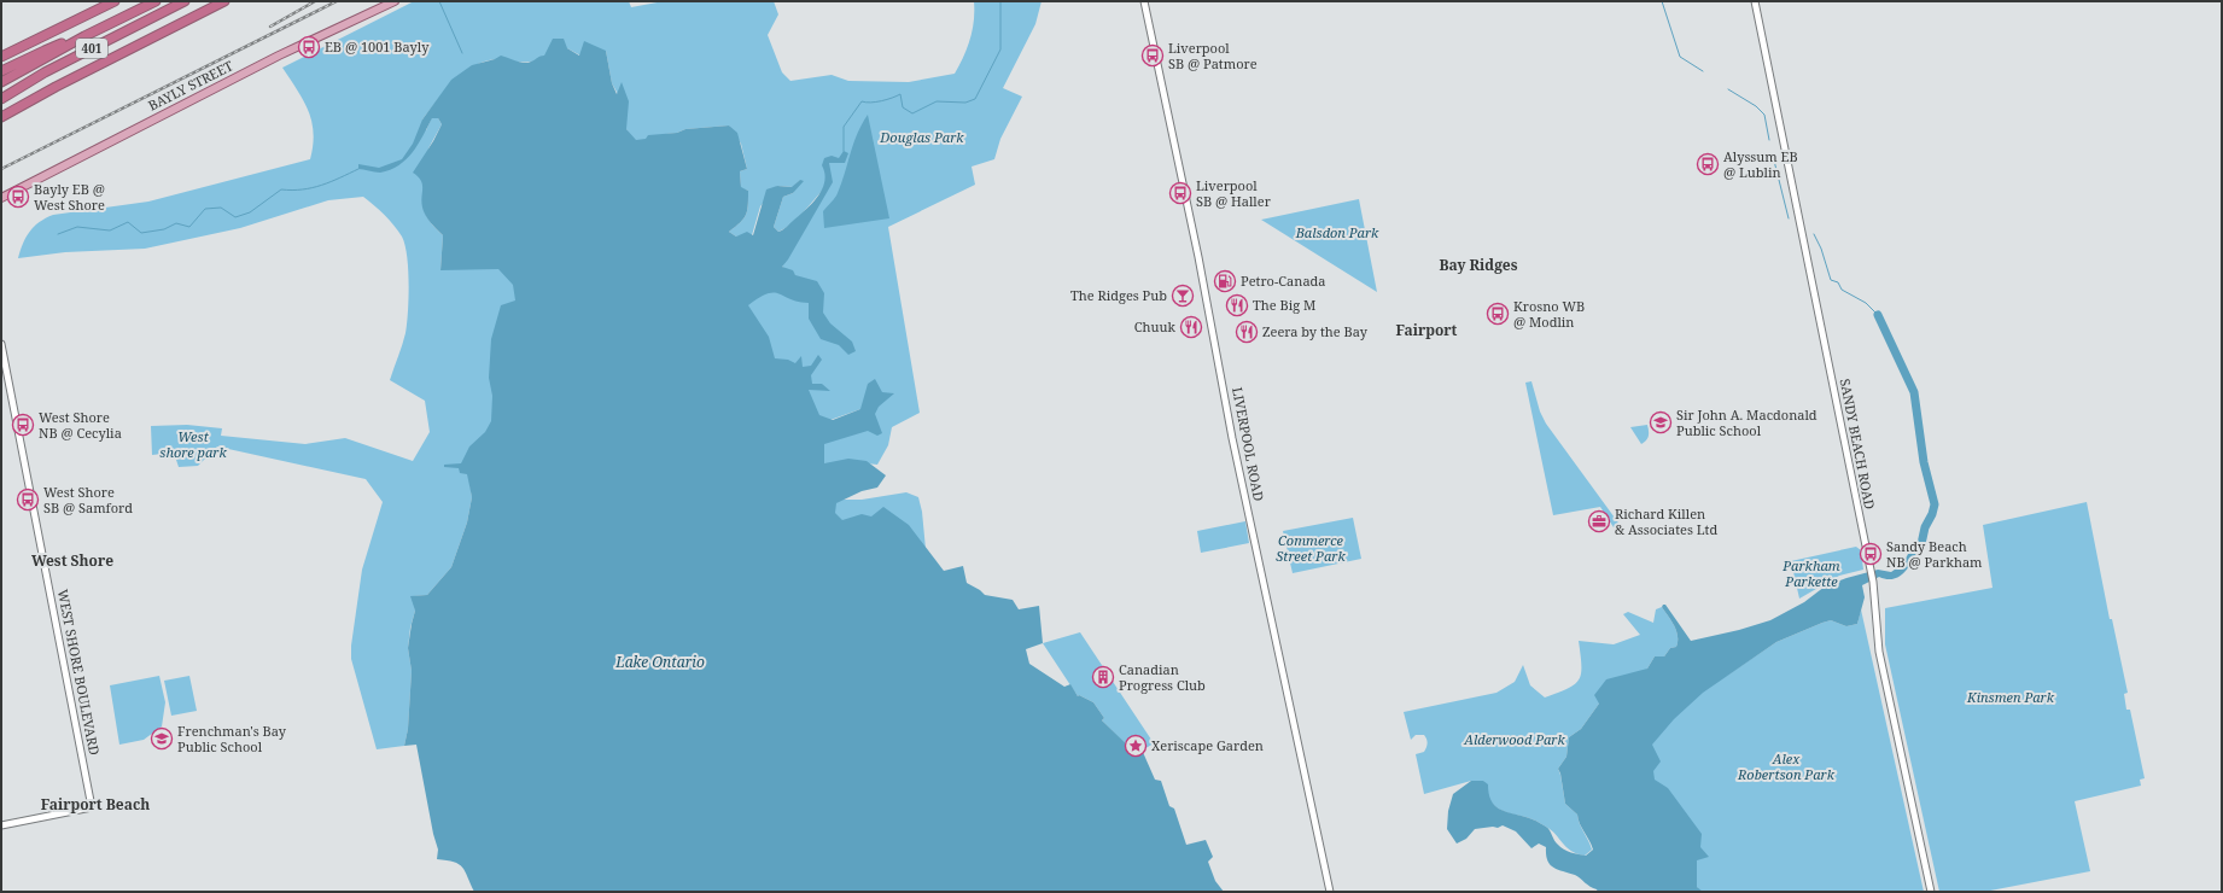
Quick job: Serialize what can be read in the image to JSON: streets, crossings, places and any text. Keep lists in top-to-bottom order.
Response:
{
  "streets": {
    "highway": ["401"],
    "main road": ["BAYLY STREET"],
    "street": ["LIVERPOOL ROAD", "SANDY BEACH ROAD", "WEST SHORE BOULEVARD"]
  },
  "districts": [
    "Bay Ridges",
    "Fairport",
    "West Shore",
    "Fairport Beach"
  ],
  "water": ["Lake Ontario"],
  "parks": [
    "Douglas Park",
    "Balsdon Park",
    "West shore park",
    "Commerce Street Park",
    "Parkham Parkette",
    "Kinsmen Park",
    "Alderwood Park",
    "Alex Robertson Park"
  ],
  "places": {
    "bus stop": [
      "EB @ 1001 Bayly",
      "Liverpool SB @ Patmore",
      "Alyssum EB @ Lublin",
      "Liverpool SB @ Haller",
      "Bayly EB @ West Shore",
      "Krosno WB @ Modlin",
      "West Shore NB @ Cecylia",
      "West Shore SB @ Samford",
      "Sandy Beach NB @ Parkham"
    ],
    "fuel station": ["Petro-Canada"],
    "bar": ["The Ridges Pub"],
    "restaurant": ["The Big M", "Chuuk", "Zeera by the Bay"],
    "school or university": ["Sir John A. Macdonald Public School", "Frenchman's Bay Public School"],
    "office": ["Richard Killen & Associates Ltd"],
    "building": ["Canadian Progress Club"],
    "place": ["Xeriscape Garden"]
  }
}
